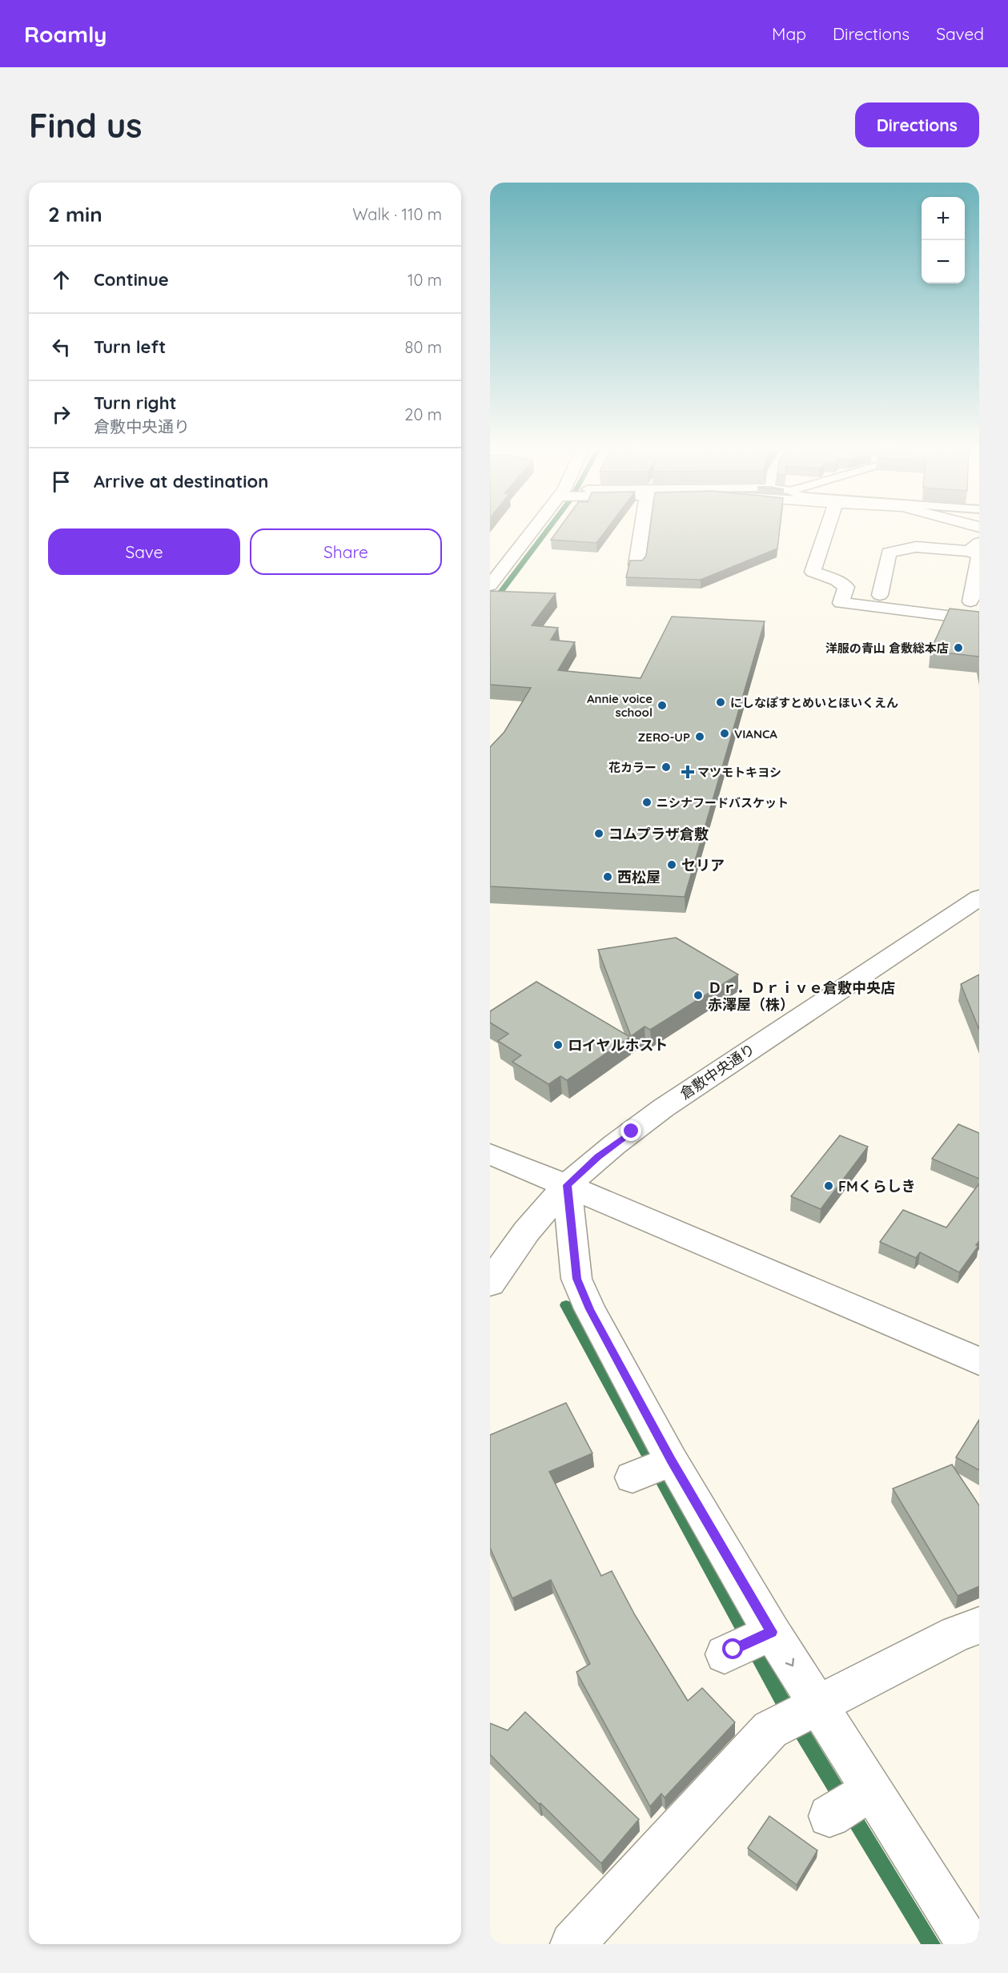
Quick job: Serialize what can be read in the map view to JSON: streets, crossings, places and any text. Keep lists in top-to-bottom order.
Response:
{
  "streets": {
    "street": ["倉敷中央通り"]
  },
  "places": {
    "other": [
      "洋服の青山 倉敷総本店",
      "にしなぽすとめいとほいくえん",
      "Annie voice school",
      "VIANCA",
      "ZERO-UP",
      "花カラー",
      "ニシナフードバスケット",
      "コムプラザ倉敷",
      "セリア",
      "西松屋",
      "Ｄｒ．Ｄｒｉｖｅ倉敷中央店 赤澤屋（株）",
      "ロイヤルホスト",
      "FMくらしき"
    ],
    "health": ["マツモトキヨシ"]
  },
  "page": {
    "header": "Roamly",
    "nav": ["Map", "Directions", "Saved"],
    "buttons": [
      "Directions",
      ["Save", "Share"]
    ],
    "title": "Find us",
    "heading": ["2 min", "Walk · 110 m"],
    "map_buttons": ["+", "−"],
    "list": [
      ["Continue", "10 m"],
      ["Turn left", "80 m"],
      ["Turn right", "倉敷中央通り", "20 m"],
      "Arrive at destination"
    ]
  }
}
